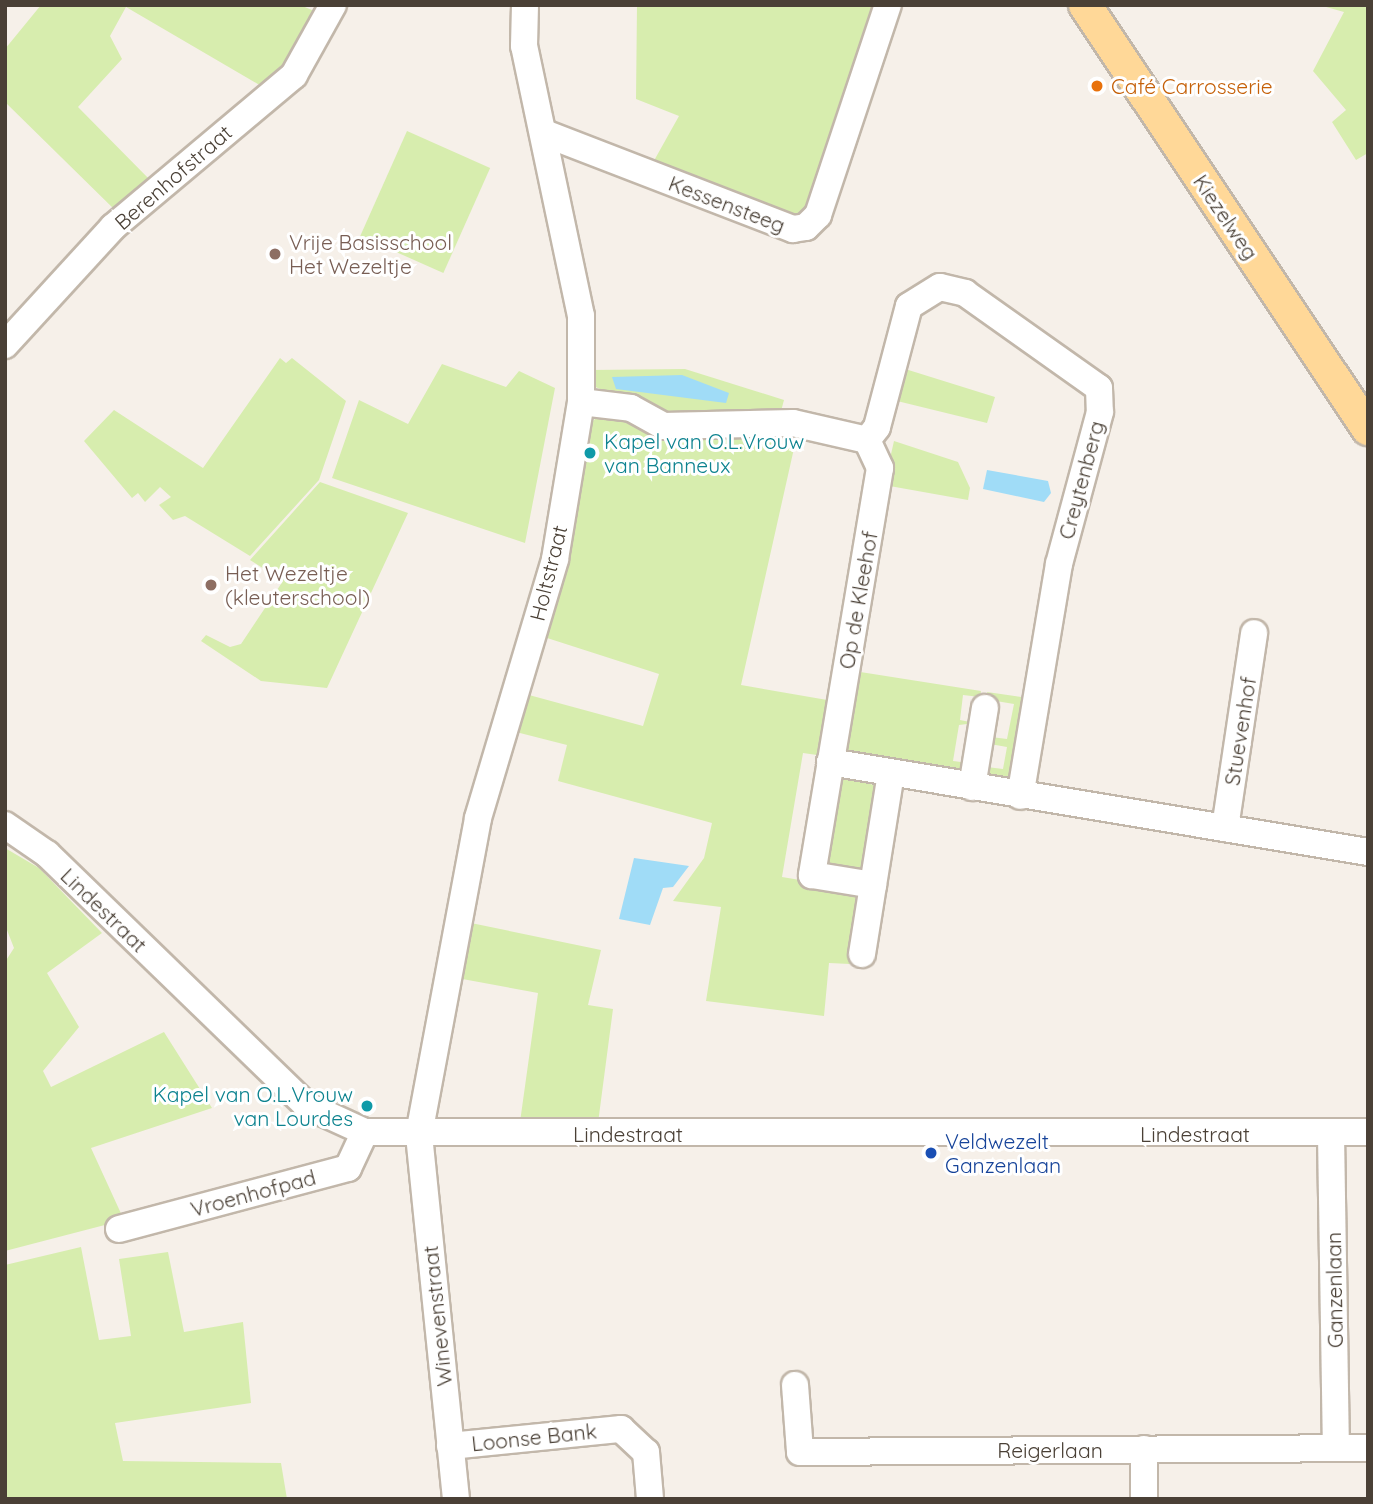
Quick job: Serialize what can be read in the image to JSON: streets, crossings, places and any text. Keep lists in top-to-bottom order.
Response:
{
  "streets": {
    "main road": ["Kiezelweg"],
    "street": [
      "Berenhofstraat",
      "Kessensteeg",
      "Creytenberg",
      "Holtstraat",
      "Op de Kleehof",
      "Stuevenhof",
      "Lindestraat",
      "Vroenhofpad",
      "Ganzenlaan",
      "Winevenstraat",
      "Loonse Bank",
      "Reigerlaan"
    ]
  },
  "crossings": [
    ["Kessensteeg", "Holtstraat"],
    ["Creytenberg", "Op de Kleehof"],
    ["Holtstraat", "Lindestraat"],
    ["Holtstraat", "Winevenstraat"],
    ["Lindestraat", "Vroenhofpad"],
    ["Lindestraat", "Ganzenlaan"],
    ["Lindestraat", "Winevenstraat"],
    ["Ganzenlaan", "Reigerlaan"],
    ["Winevenstraat", "Loonse Bank"]
  ],
  "places": [
    "Café Carrosserie",
    "Vrije Basisschool Het Wezeltje",
    "Kapel van O.L.Vrouw van Banneux",
    "Het Wezeltje (kleuterschool)",
    "Kapel van O.L.Vrouw van Lourdes",
    "Veldwezelt Ganzenlaan"
  ]
}
